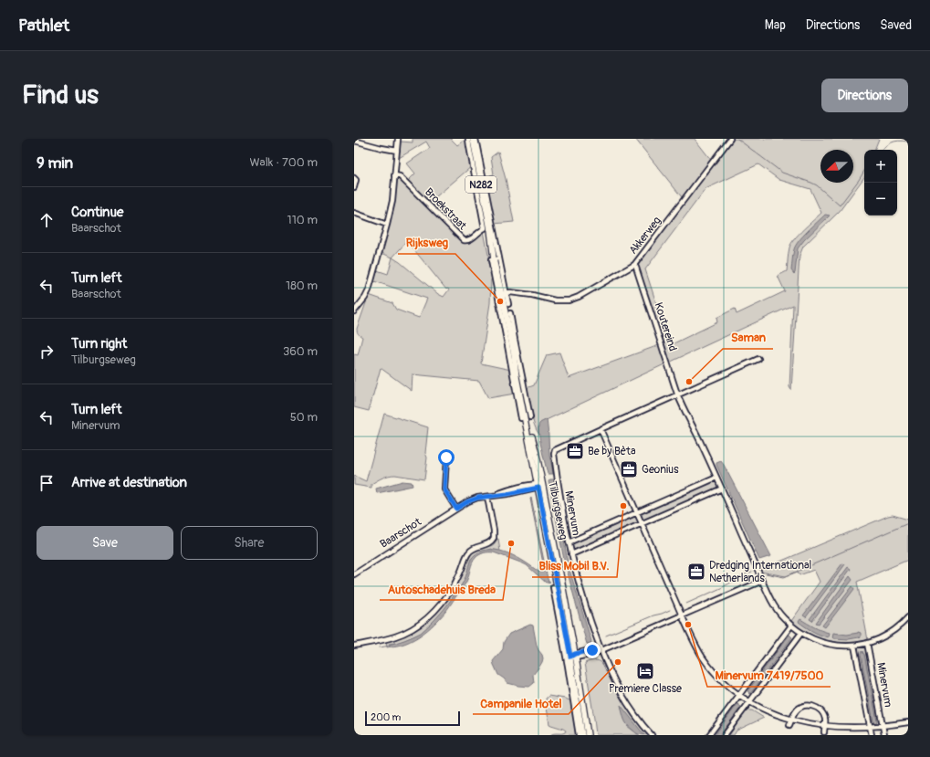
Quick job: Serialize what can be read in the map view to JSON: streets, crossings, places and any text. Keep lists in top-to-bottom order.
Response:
{
  "streets": {
    "main road": ["N282", "Tilburgseweg"],
    "street": [
      "Broekstraat",
      "Akkerweg",
      "Koutereind",
      "Minervum",
      "Baarschot"
    ]
  },
  "crossings": [
    ["N282", "Broekstraat"],
    ["N282", "Akkerweg"],
    ["N282", "Tilburgseweg"],
    ["Akkerweg", "Koutereind"],
    ["Koutereind", "Minervum"],
    ["Tilburgseweg", "Baarschot"]
  ],
  "places": {
    "other": [
      "Rijksweg",
      "Saman",
      "Bliss Mobil B.V.",
      "Autoschadehuis Breda",
      "Minervum 7419/7500",
      "Campanile Hotel"
    ],
    "office": ["Be by Bèta", "Geonius", "Dredging International Netherlands"],
    "hotel": ["Premiere Classe"]
  },
  "scale_bar": "200 m",
  "north": "left",
  "page": {
    "header": "Pathlet",
    "nav": ["Map", "Directions", "Saved"],
    "buttons": [
      "Directions",
      ["Save", "Share"]
    ],
    "title": "Find us",
    "heading": ["9 min", "Walk · 700 m"],
    "map_buttons": ["+", "−"],
    "list": [
      ["Continue", "Baarschot", "110 m"],
      ["Turn left", "Baarschot", "180 m"],
      ["Turn right", "Tilburgseweg", "360 m"],
      ["Turn left", "Minervum", "50 m"],
      "Arrive at destination"
    ],
    "scale": "200 m"
  }
}
